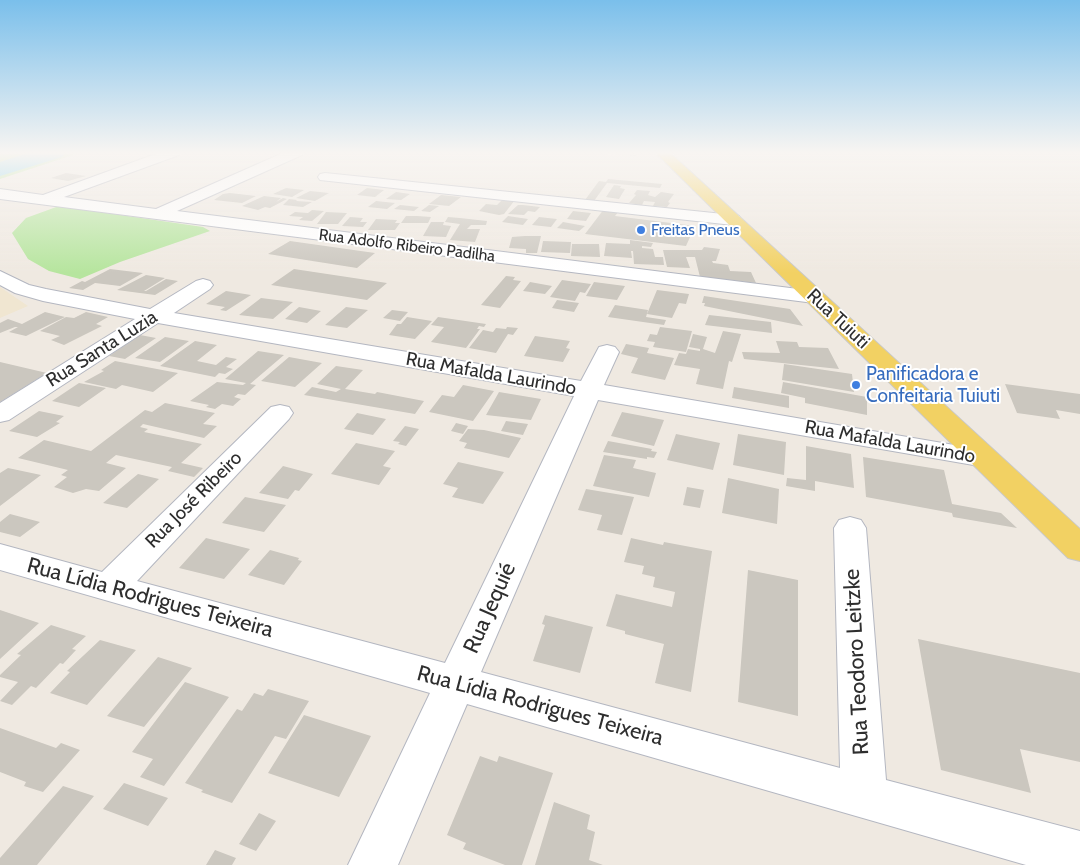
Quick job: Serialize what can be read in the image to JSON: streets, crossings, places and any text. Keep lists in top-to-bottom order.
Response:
{
  "streets": {
    "main road": ["Rua Tuiuti"],
    "street": [
      "Rua Adolfo Ribeiro Padilha",
      "Rua Santa Luzia",
      "Rua Mafalda Laurindo",
      "Rua José Ribeiro",
      "Rua Lídia Rodrigues Teixeira",
      "Rua Jequié",
      "Rua Teodoro Leitzke"
    ]
  },
  "crossings": [
    ["Rua Adolfo Ribeiro Padilha", "Rua Tuiuti"],
    ["Rua Tuiuti", "Rua Mafalda Laurindo"],
    ["Rua Santa Luzia", "Rua Mafalda Laurindo"],
    ["Rua Mafalda Laurindo", "Rua Jequié"],
    ["Rua José Ribeiro", "Rua Lídia Rodrigues Teixeira"],
    ["Rua Lídia Rodrigues Teixeira", "Rua Jequié"],
    ["Rua Lídia Rodrigues Teixeira", "Rua Teodoro Leitzke"]
  ],
  "places": ["Freitas Pneus", "Panificadora e Confeitaria Tuiuti"]
}
